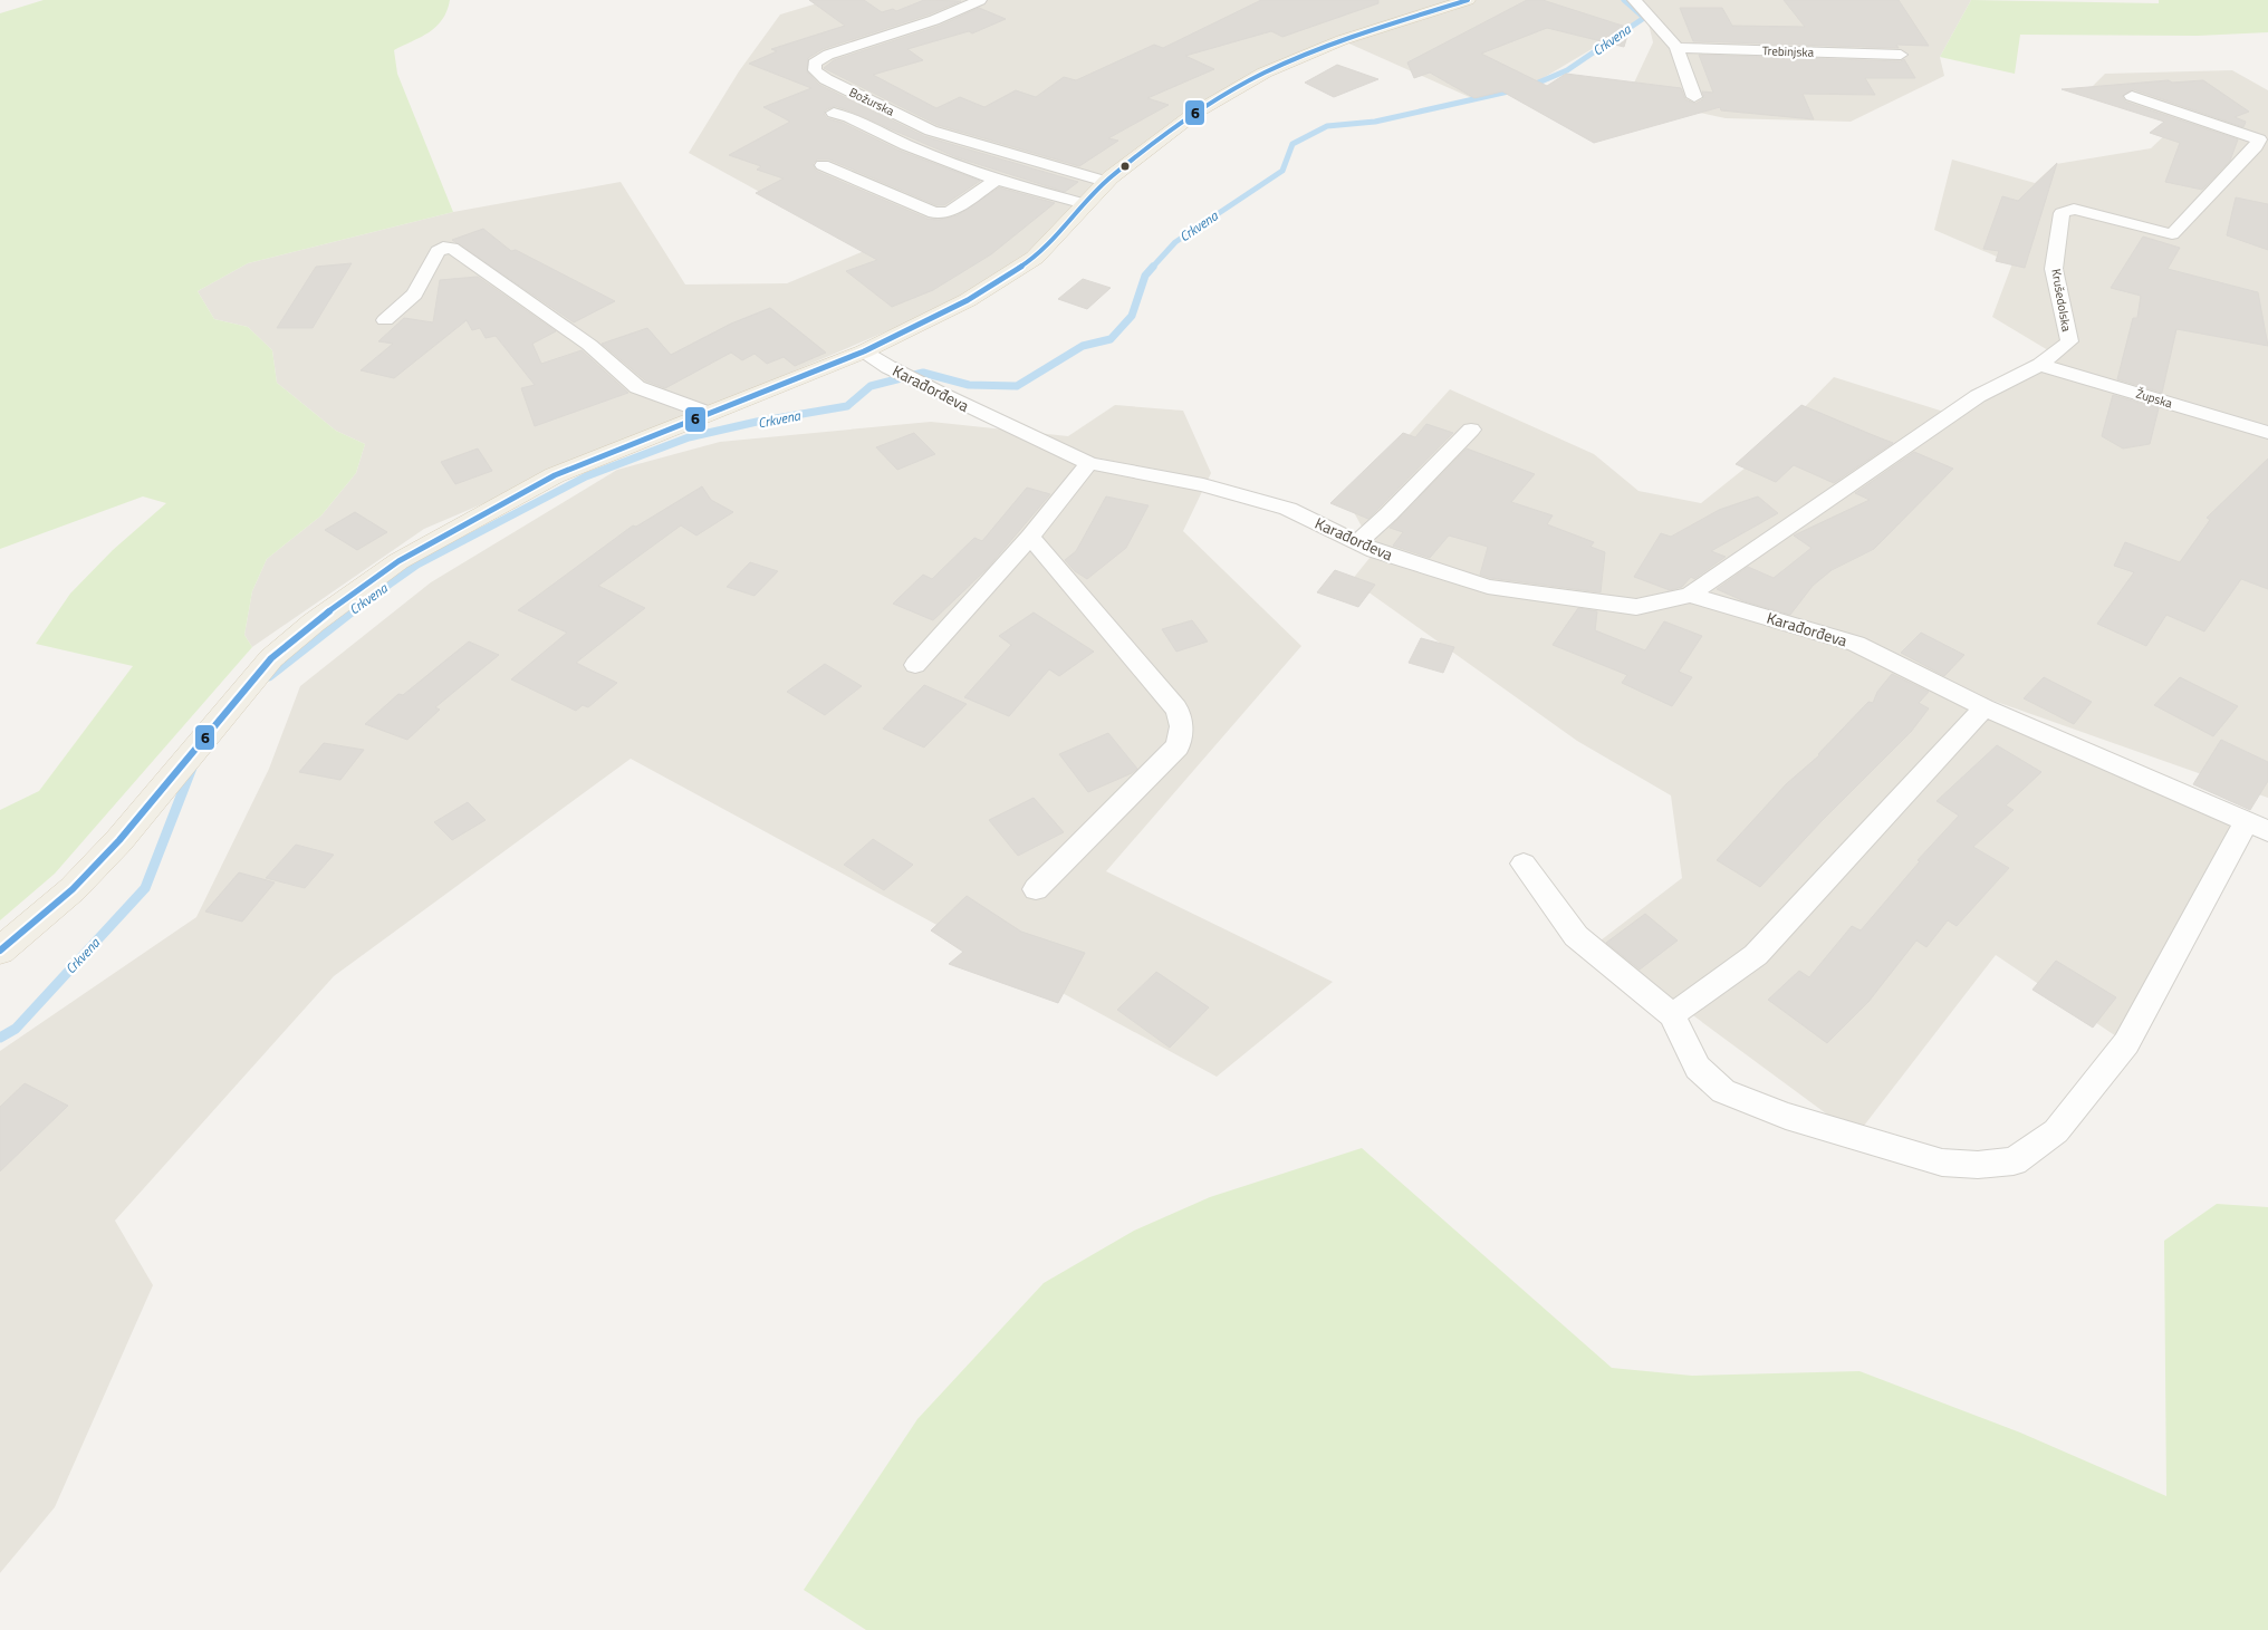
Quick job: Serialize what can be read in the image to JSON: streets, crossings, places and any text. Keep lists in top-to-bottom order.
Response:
{
  "streets": {
    "street": [
      "Trebinjska",
      "Božurska",
      "Krušedolska",
      "Karađorđeva",
      "Župska"
    ]
  },
  "crossings": [
    ["Krušedolska", "Karađorđeva"],
    ["Krušedolska", "Župska"]
  ],
  "water": ["Crkvena"],
  "lines": ["transit line 6"]
}
